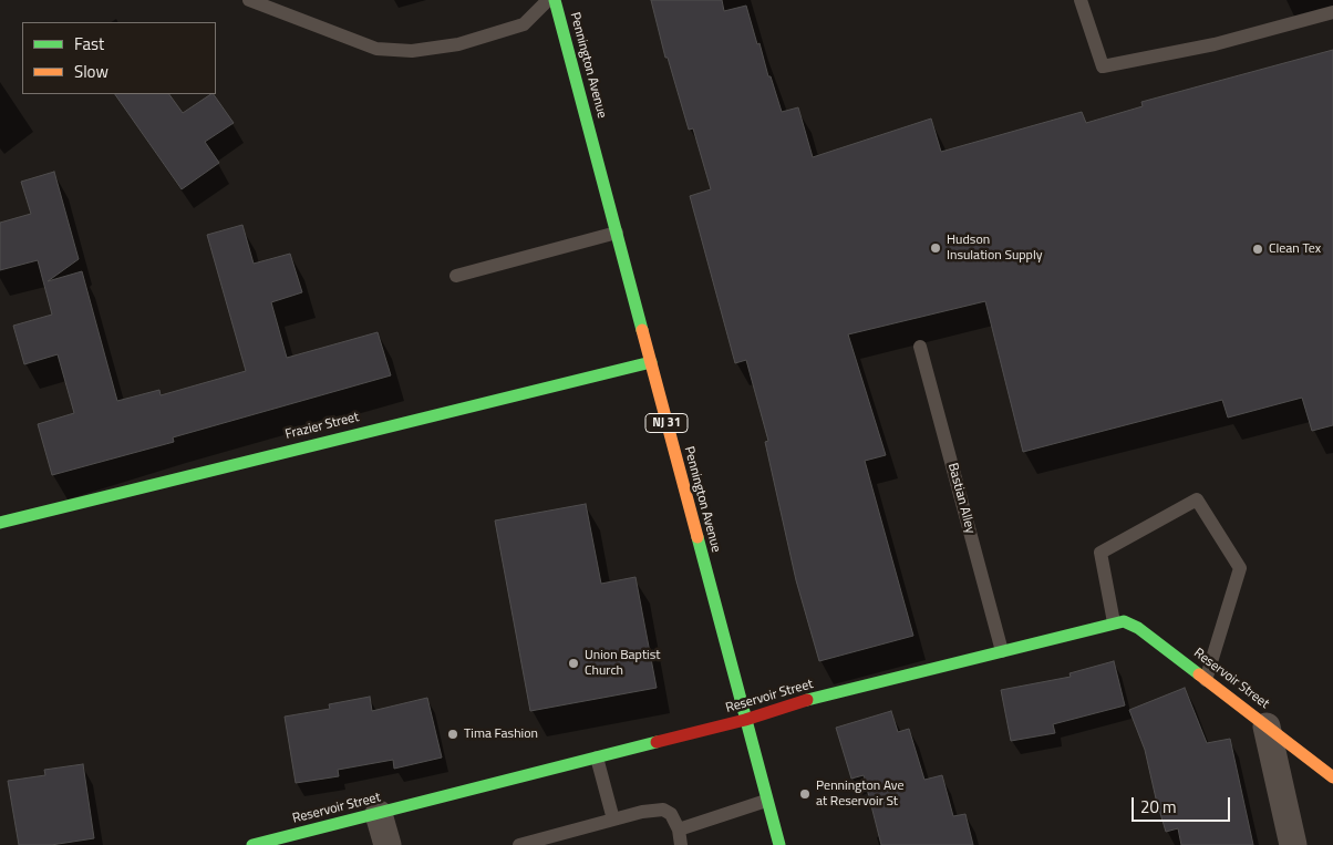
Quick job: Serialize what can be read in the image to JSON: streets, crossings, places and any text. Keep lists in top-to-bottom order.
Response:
{
  "streets": {
    "street": [
      "Pennington Avenue",
      "NJ 31",
      "Frazier Street",
      "Reservoir Street"
    ],
    "lane": ["Bastian Alley"]
  },
  "crossings": [
    ["Pennington Avenue", "Frazier Street"],
    ["Pennington Avenue", "Reservoir Street"],
    ["Bastian Alley", "Reservoir Street"]
  ],
  "places": [
    "Hudson Insulation Supply",
    "Clean Tex",
    "Union Baptist Church",
    "Tima Fashion",
    "Pennington Ave at Reservoir St"
  ],
  "legend": ["Fast", "Slow"],
  "scale_bar": "20 m"
}
